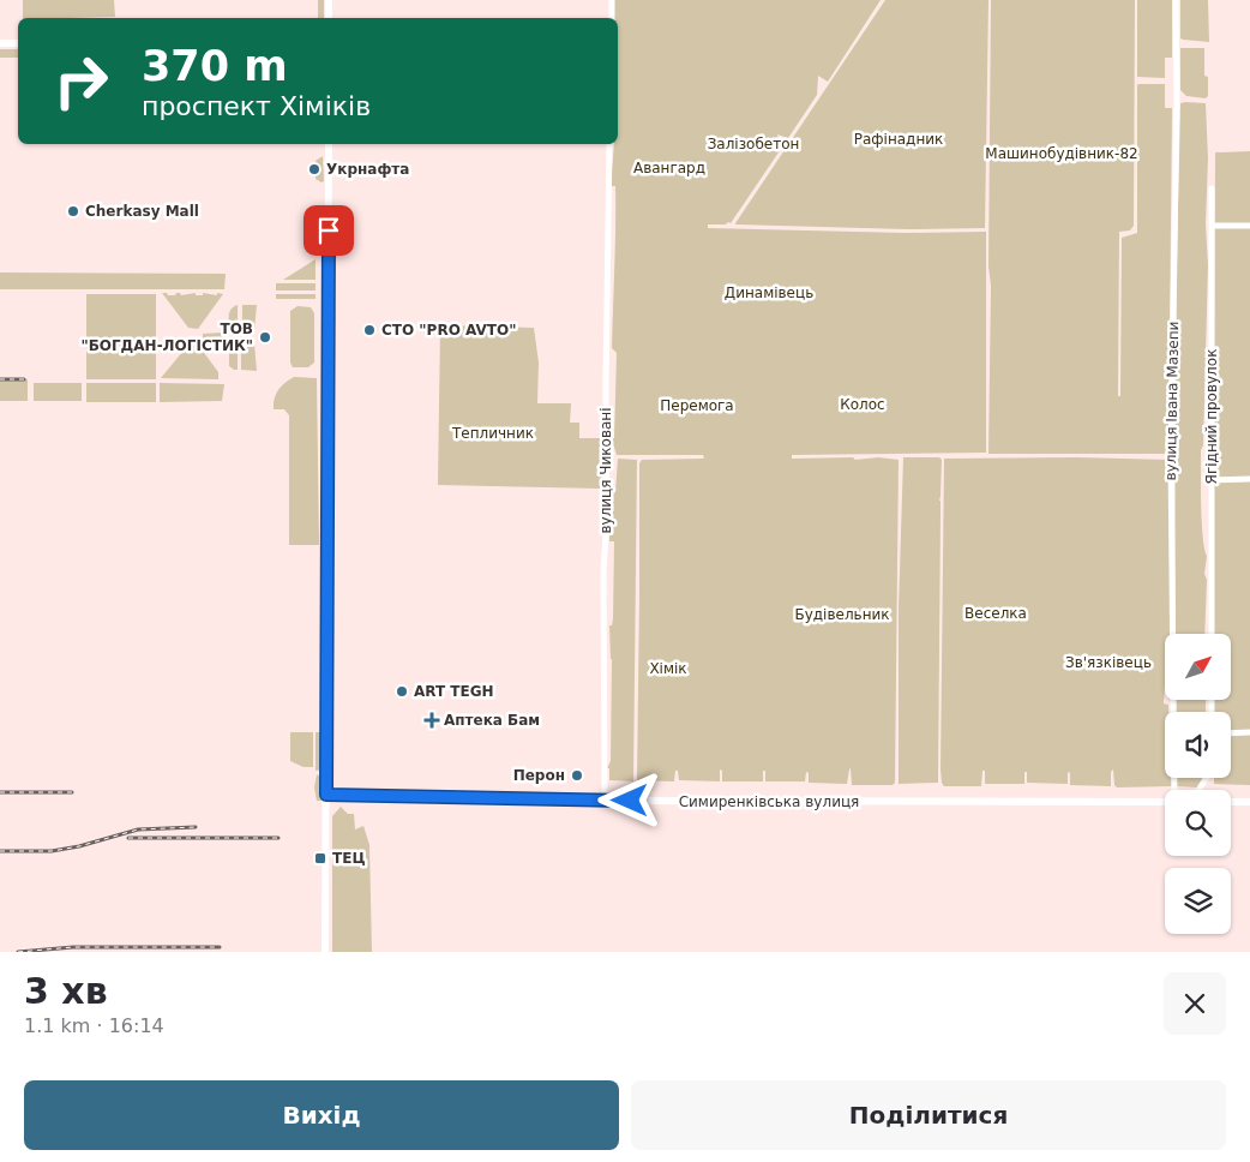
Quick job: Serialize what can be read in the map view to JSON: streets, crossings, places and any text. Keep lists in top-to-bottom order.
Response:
{
  "streets": {
    "main road": ["Симиренківська вулиця"],
    "street": ["вулиця Івана Мазепи", "Ягідний провулок", "вулиця Чиковані"]
  },
  "crossings": [
    ["вулиця Чиковані", "Симиренківська вулиця"]
  ],
  "parks": [
    "Рафінадник",
    "Залізобетон",
    "Машинобудівник-82",
    "Авангард",
    "Динамівець",
    "Колос",
    "Перемога",
    "Тепличник",
    "Веселка",
    "Будівельник",
    "Зв'язківець",
    "Хімік"
  ],
  "places": {
    "other": [
      "Укрнафта",
      "Cherkasy Mall",
      "СТО \"PRO AVTO\"",
      "ТОВ \"БОГДАН-ЛОГІСТИК\"",
      "ART TEGH",
      "Перон"
    ],
    "health": ["Аптека Бам"],
    "transit": ["ТЕЦ"]
  },
  "north": "top right",
  "page": {
    "turn": ["370 m", "проспект Хіміків"],
    "heading": ["3 хв", "1.1 km · 16:14"],
    "buttons": ["Вихід", "Поділитися"]
  }
}
